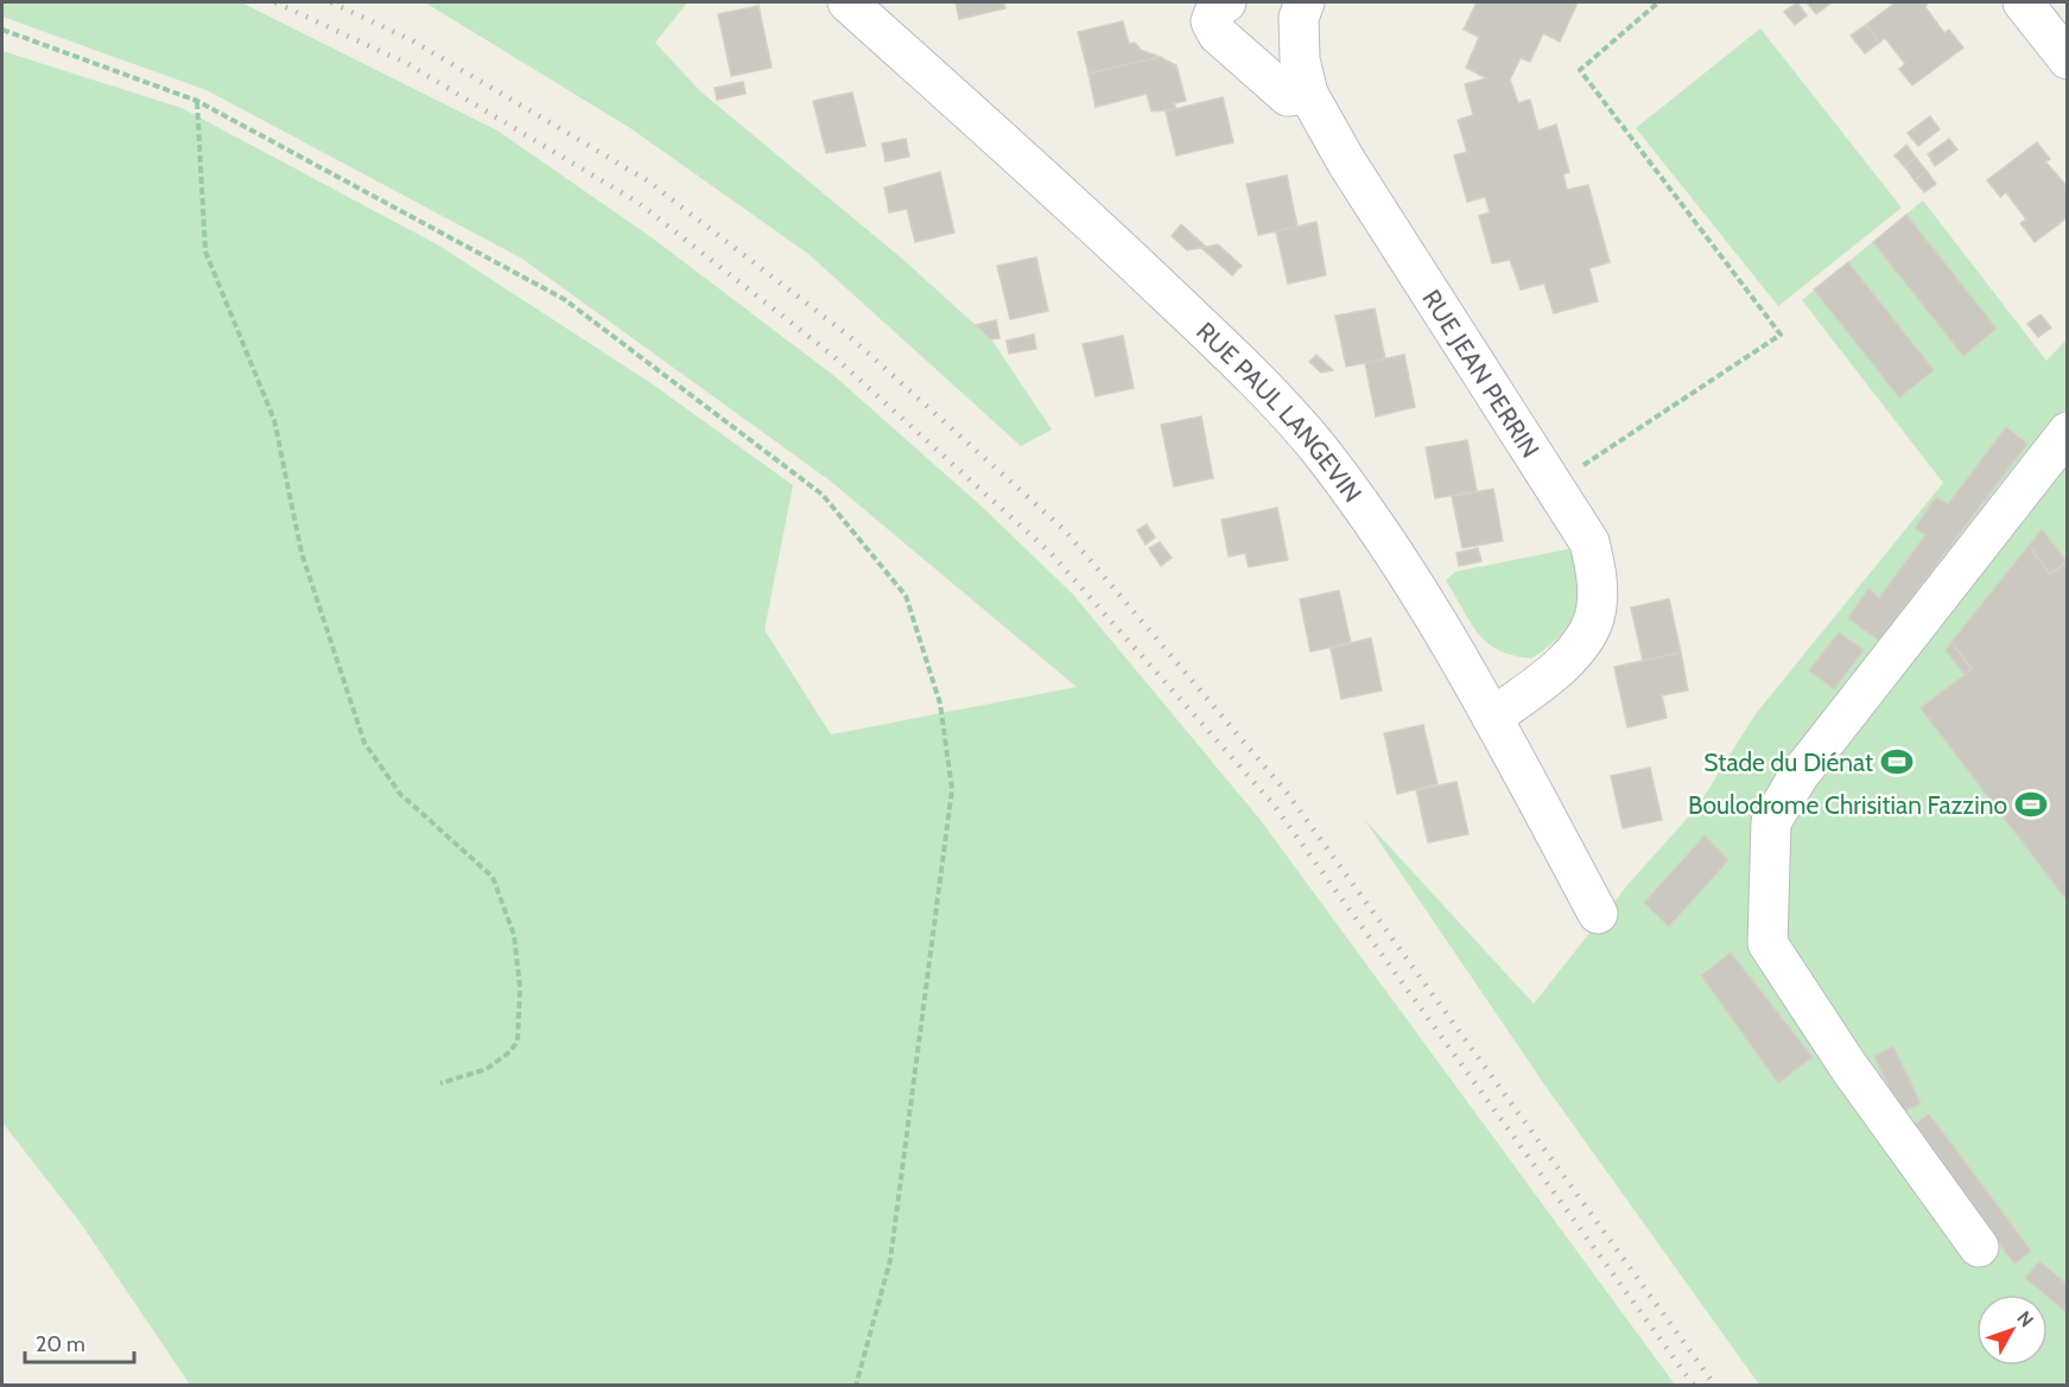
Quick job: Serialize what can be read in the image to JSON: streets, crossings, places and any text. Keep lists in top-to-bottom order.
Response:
{
  "streets": {
    "street": ["RUE JEAN PERRIN", "RUE PAUL LANGEVIN"]
  },
  "crossings": [
    ["RUE JEAN PERRIN", "RUE PAUL LANGEVIN"]
  ],
  "places": {
    "sports": ["Stade du Diénat", "Boulodrome Chrisitian Fazzino"]
  },
  "scale_bar": "20 m",
  "north": "top right"
}
